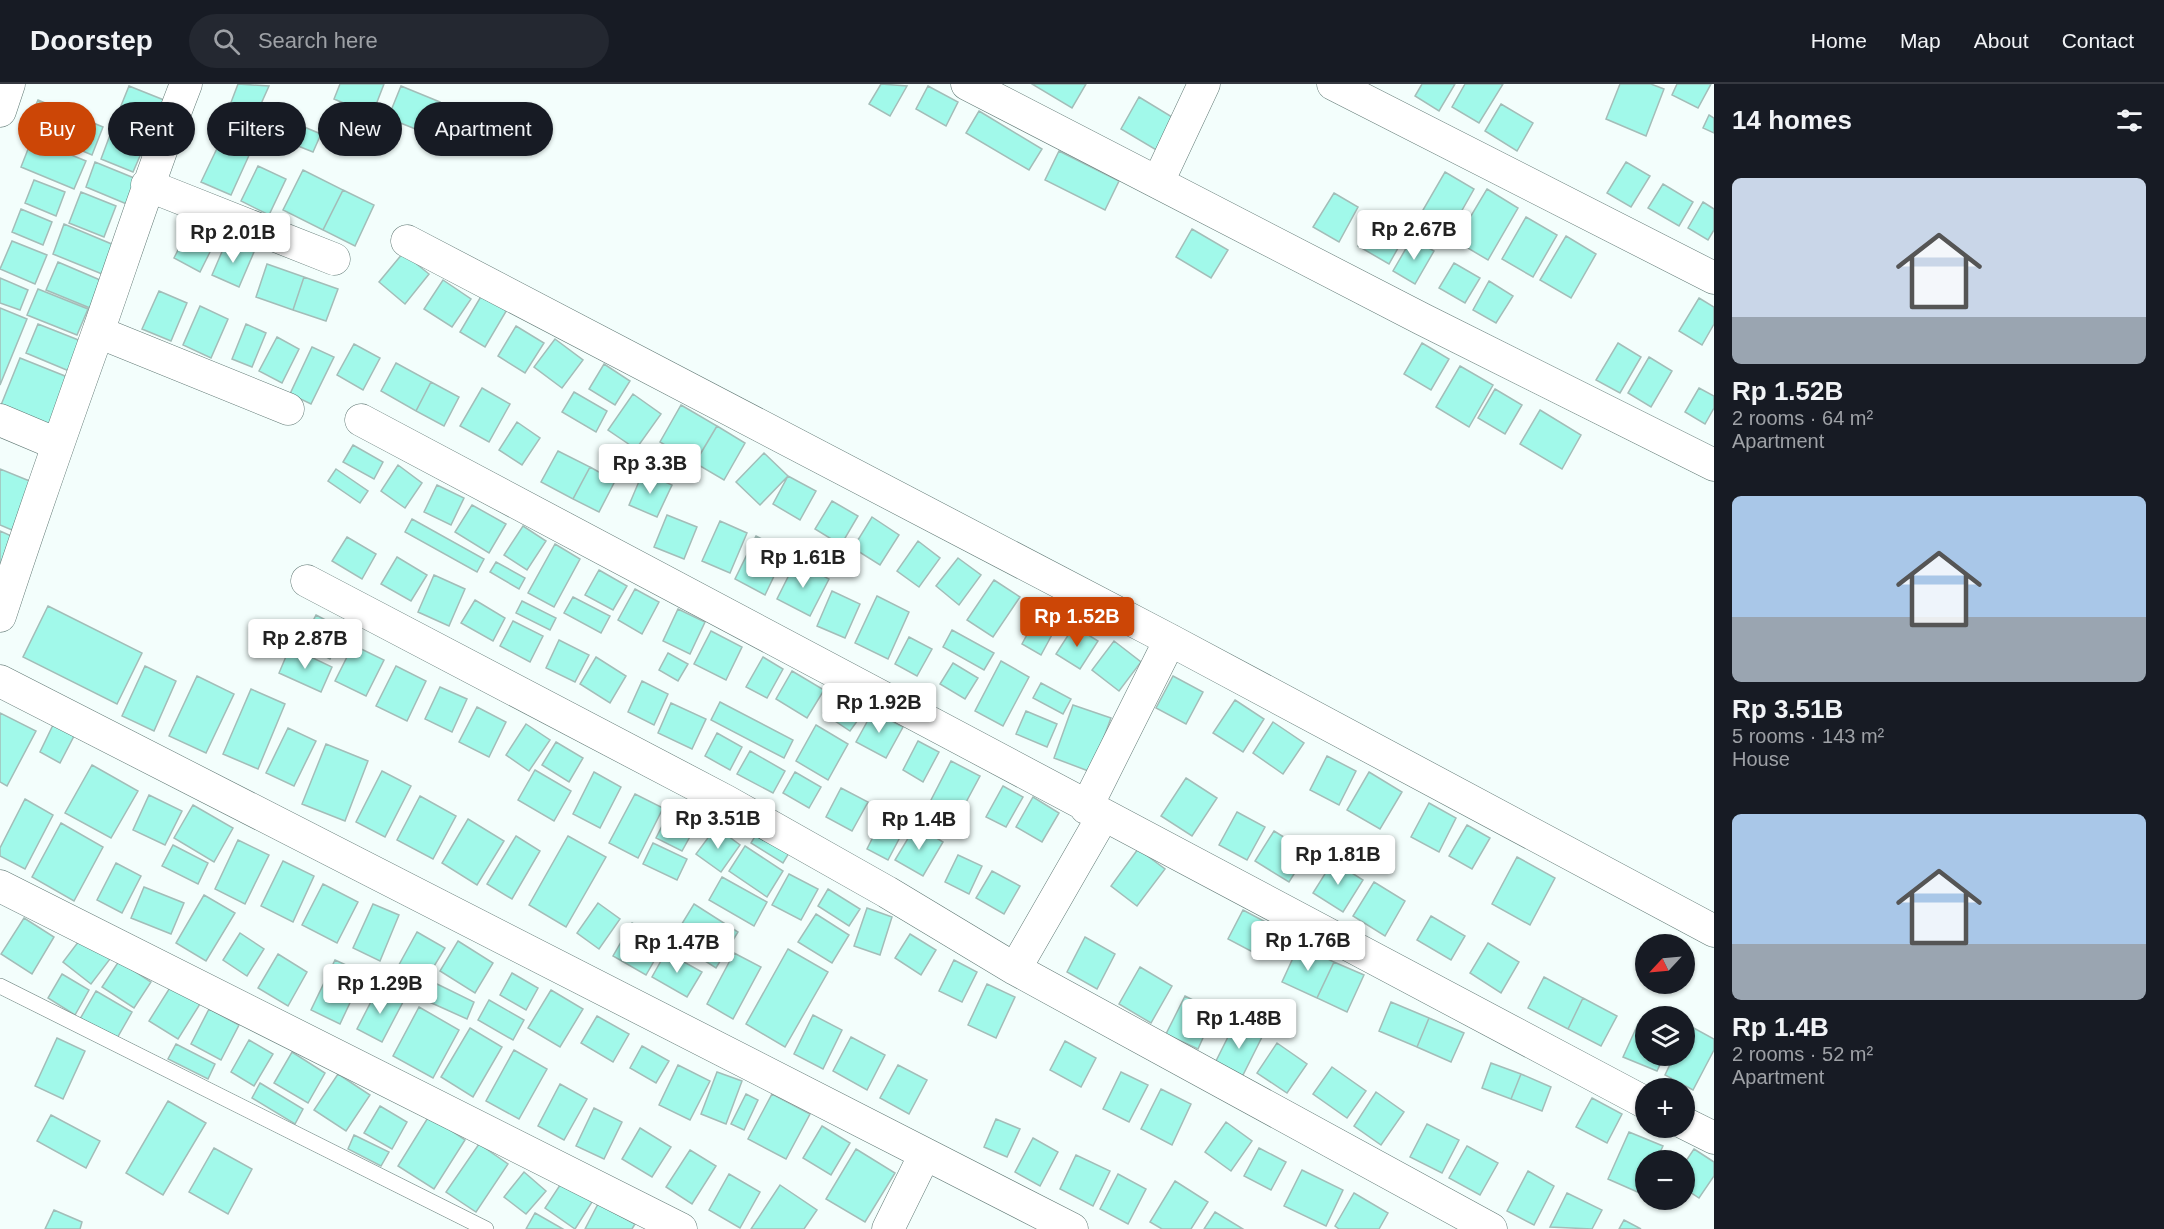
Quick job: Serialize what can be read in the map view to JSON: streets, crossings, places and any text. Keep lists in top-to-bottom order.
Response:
{
  "north": "bottom left",
  "page": {
    "header": "Doorstep",
    "search": "Search here",
    "nav": [
      "Home",
      "Map",
      "About",
      "Contact"
    ],
    "heading": "14 homes",
    "chip": [
      "Buy",
      "Rent",
      "Filters",
      "New",
      "Apartment"
    ],
    "list": [
      {
        "name": "Rp 1.52B",
        "note": "2 rooms · 64 m² · Apartment"
      },
      {
        "name": "Rp 3.51B",
        "note": "5 rooms · 143 m² · House"
      },
      {
        "name": "Rp 1.4B",
        "note": "2 rooms · 52 m² · Apartment"
      }
    ],
    "price": [
      "Rp 2.67B",
      "Rp 2.01B",
      "Rp 3.3B",
      "Rp 1.61B",
      "Rp 1.52B",
      "Rp 2.87B",
      "Rp 1.92B",
      "Rp 3.51B",
      "Rp 1.4B",
      "Rp 1.81B",
      "Rp 1.76B",
      "Rp 1.47B",
      "Rp 1.29B",
      "Rp 1.48B"
    ],
    "map_buttons": ["+", "−"]
  }
}
